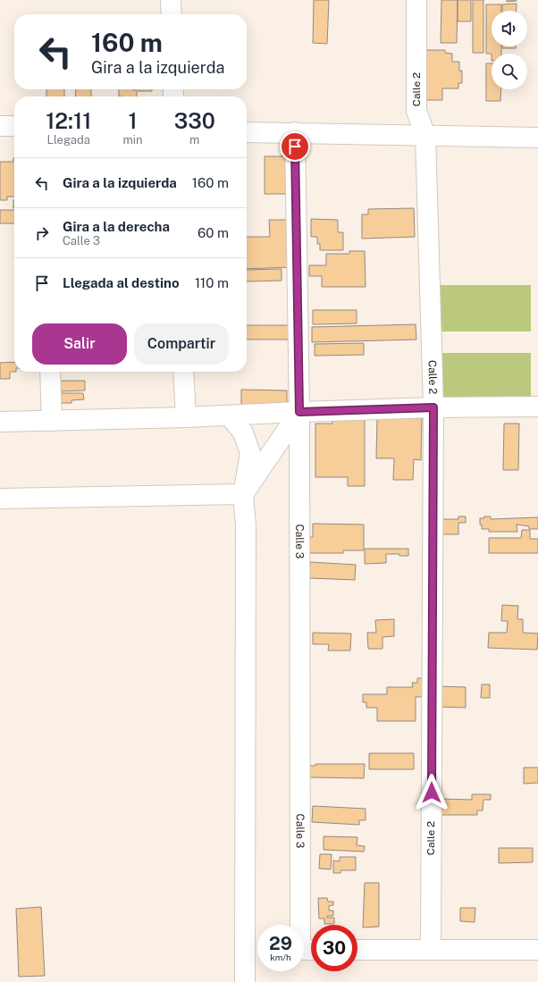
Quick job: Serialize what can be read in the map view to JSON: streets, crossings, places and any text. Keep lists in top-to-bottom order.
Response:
{
  "streets": {
    "street": ["Calle 2", "Calle 3"]
  },
  "page": {
    "turn": ["160 m", "Gira a la izquierda"],
    "eta": [
      "12:11",
      "Llegada",
      "1",
      "min",
      "330",
      "m"
    ],
    "list": [
      {
        "name": "Gira a la izquierda",
        "value": "160 m"
      },
      {
        "name": "Gira a la derecha",
        "note": "Calle 3",
        "value": "60 m"
      },
      {
        "name": "Llegada al destino",
        "value": "110 m"
      }
    ],
    "buttons": ["Salir", "Compartir"],
    "speed": "29 km/h",
    "limit": "30"
  }
}
